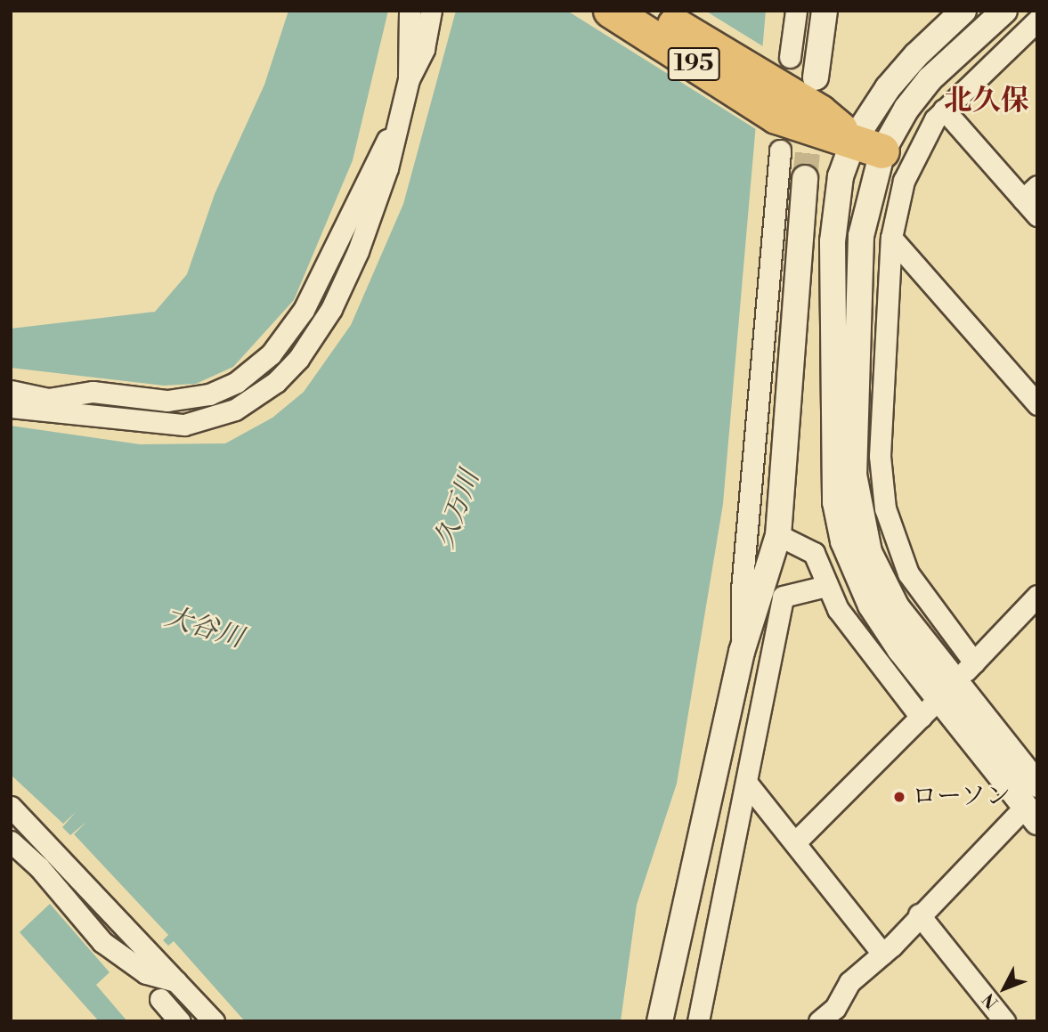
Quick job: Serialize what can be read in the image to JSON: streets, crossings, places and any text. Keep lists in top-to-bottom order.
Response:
{
  "streets": {
    "highway": ["195"]
  },
  "districts": ["北久保"],
  "water": ["久万川", "大谷川"],
  "places": ["ローソン"],
  "north": "bottom left"
}
